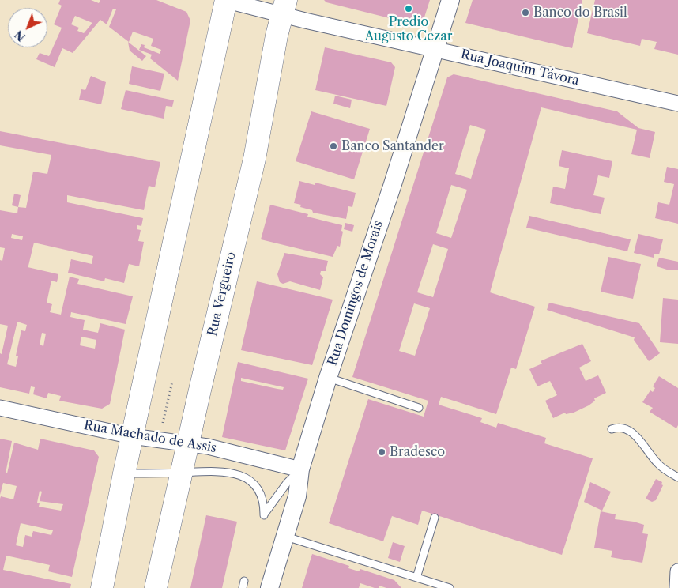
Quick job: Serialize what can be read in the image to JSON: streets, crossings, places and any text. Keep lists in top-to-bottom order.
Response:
{
  "streets": {
    "main road": ["Rua Vergueiro"],
    "street": ["Rua Joaquim Távora", "Rua Domingos de Morais", "Rua Machado de Assis"]
  },
  "crossings": [
    ["Rua Joaquim Távora", "Rua Domingos de Morais"],
    ["Rua Joaquim Távora", "Rua Vergueiro"],
    ["Rua Domingos de Morais", "Rua Machado de Assis"],
    ["Rua Vergueiro", "Rua Machado de Assis"]
  ],
  "places": [
    "Predio Augusto Cezar",
    "Banco do Brasil",
    "Banco Santander",
    "Bradesco"
  ],
  "north": "bottom left"
}
